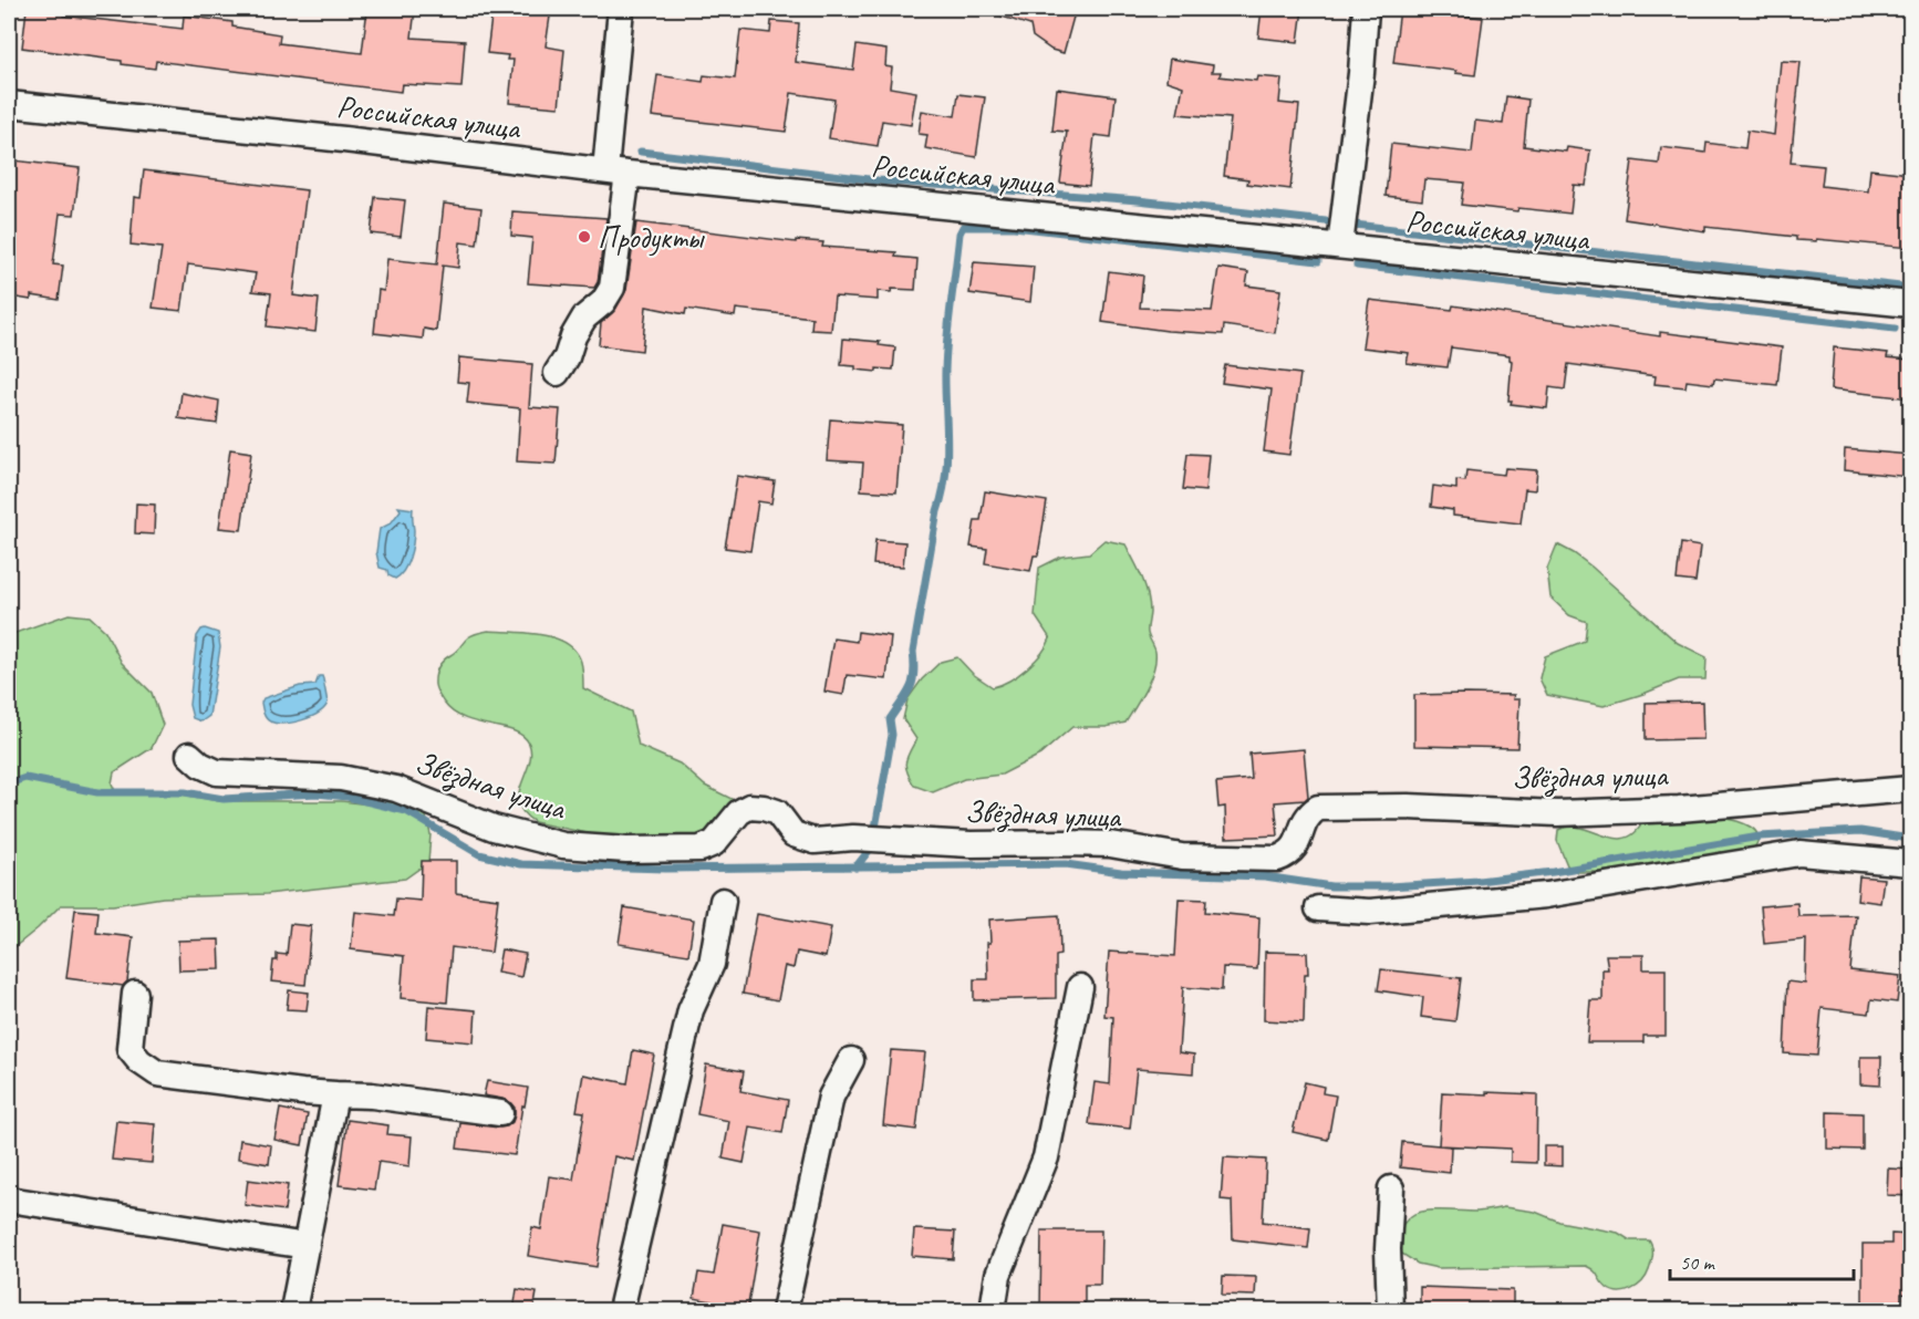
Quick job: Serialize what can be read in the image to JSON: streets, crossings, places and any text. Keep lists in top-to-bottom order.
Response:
{
  "streets": {
    "street": ["Российская улица", "Звёздная улица"]
  },
  "places": ["Продукты"],
  "scale_bar": "50 m"
}
